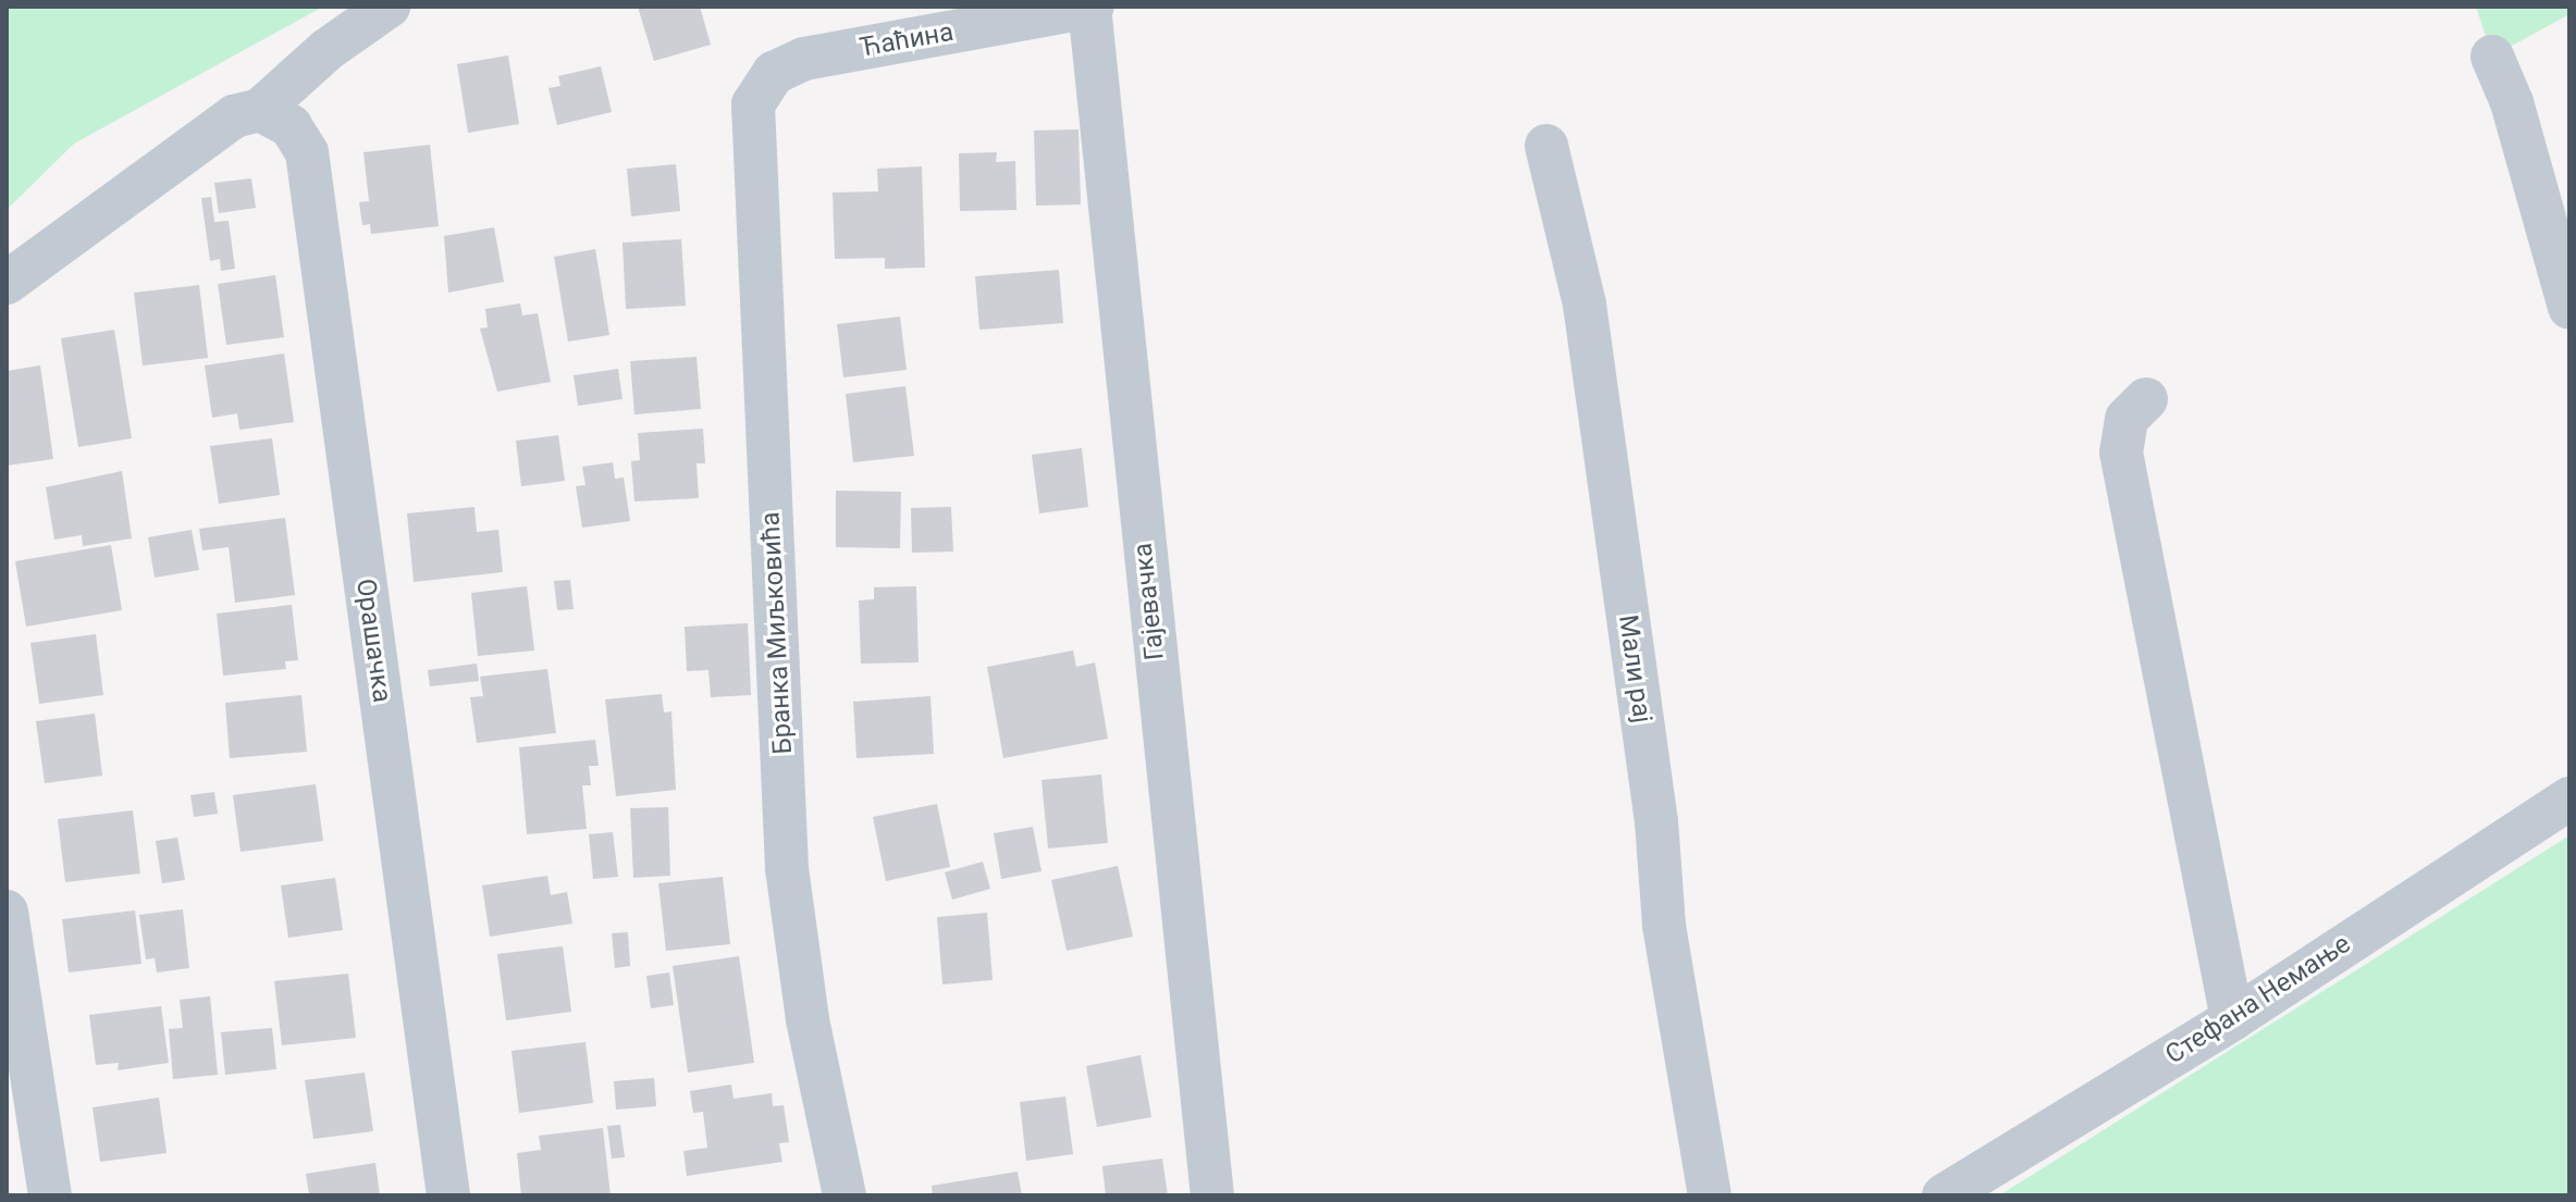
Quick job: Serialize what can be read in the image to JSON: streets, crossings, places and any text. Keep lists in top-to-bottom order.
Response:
{
  "streets": {
    "street": [
      "Ћаћина",
      "Гајевачка",
      "Бранка Миљковића",
      "Орашачка",
      "Мали рај",
      "Стефана Немање"
    ]
  },
  "crossings": [
    ["Ћаћина", "Гајевачка"],
    ["Ћаћина", "Бранка Миљковића"]
  ]
}
